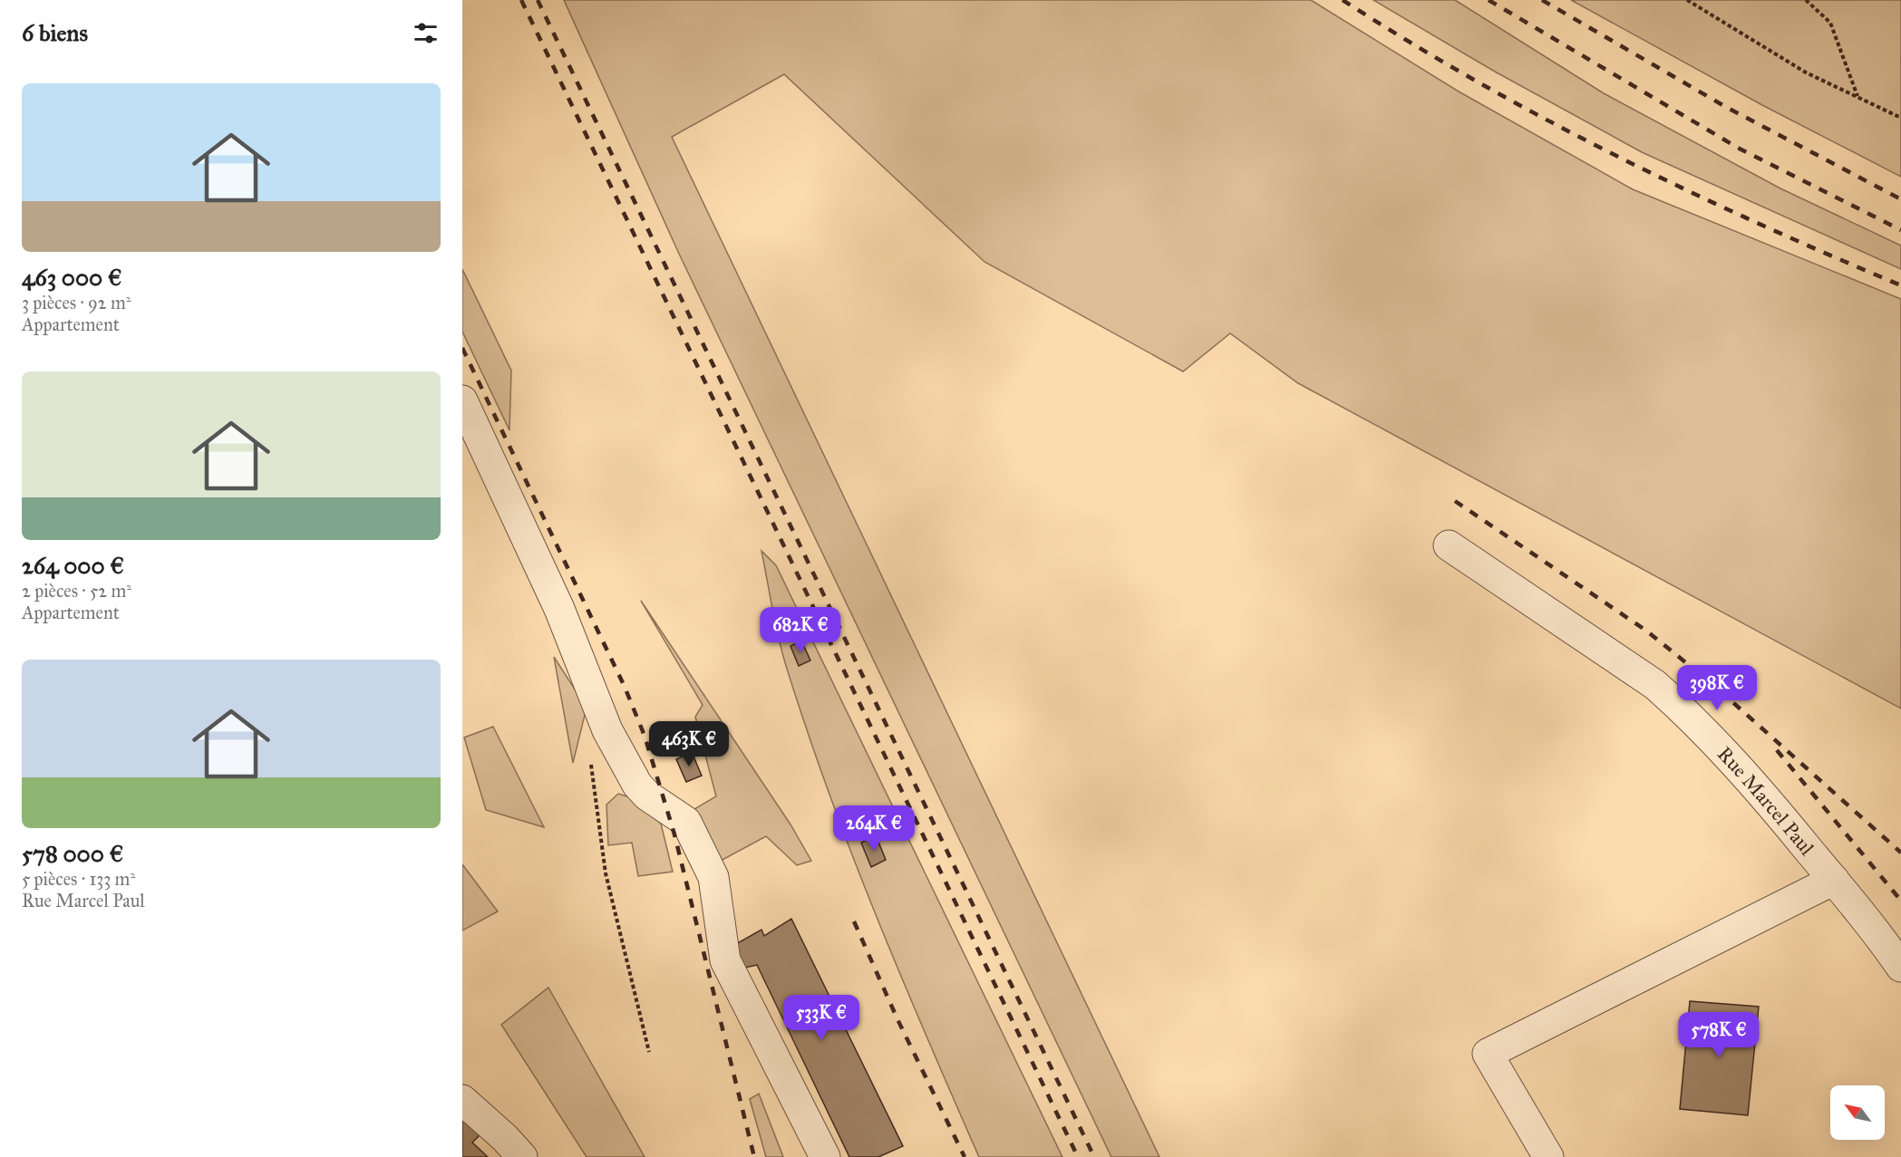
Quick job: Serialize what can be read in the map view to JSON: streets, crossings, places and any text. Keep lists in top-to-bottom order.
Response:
{
  "streets": {
    "street": ["Rue Marcel Paul"]
  },
  "north": "top left",
  "page": {
    "heading": "6 biens",
    "list": [
      {
        "name": "463 000 €",
        "note": "3 pièces · 92 m² · Appartement"
      },
      {
        "name": "264 000 €",
        "note": "2 pièces · 52 m² · Appartement"
      },
      {
        "name": "578 000 €",
        "note": "5 pièces · 133 m² · Rue Marcel Paul"
      }
    ],
    "price": [
      "682K €",
      "398K €",
      "463K €",
      "264K €",
      "533K €",
      "578K €"
    ]
  }
}
